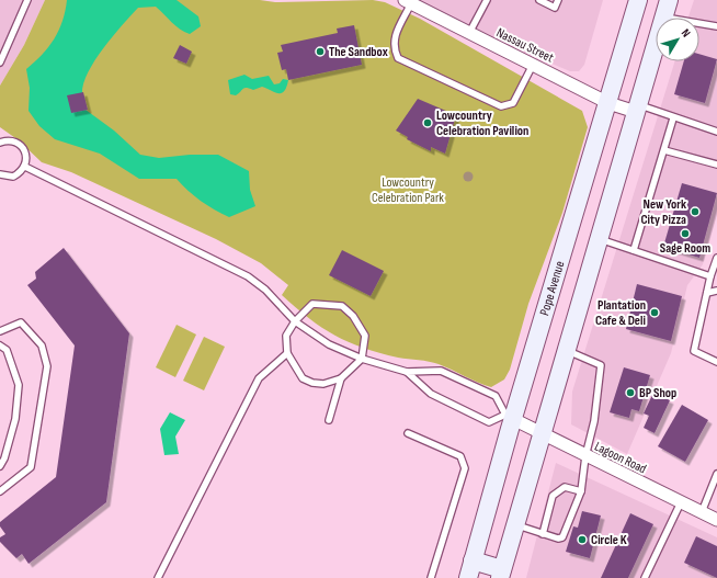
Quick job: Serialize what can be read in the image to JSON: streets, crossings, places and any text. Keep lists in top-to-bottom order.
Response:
{
  "streets": {
    "main road": ["Pope Avenue"],
    "street": ["Nassau Street", "Lagoon Road"]
  },
  "crossings": [
    ["Nassau Street", "Pope Avenue"],
    ["Pope Avenue", "Lagoon Road"]
  ],
  "parks": ["Lowcountry Celebration Park"],
  "places": [
    "The Sandbox",
    "Lowcountry Celebration Pavilion",
    "New York City Pizza",
    "Sage Room",
    "Plantation Cafe & Deli",
    "BP Shop",
    "Circle K"
  ],
  "north": "top right"
}
